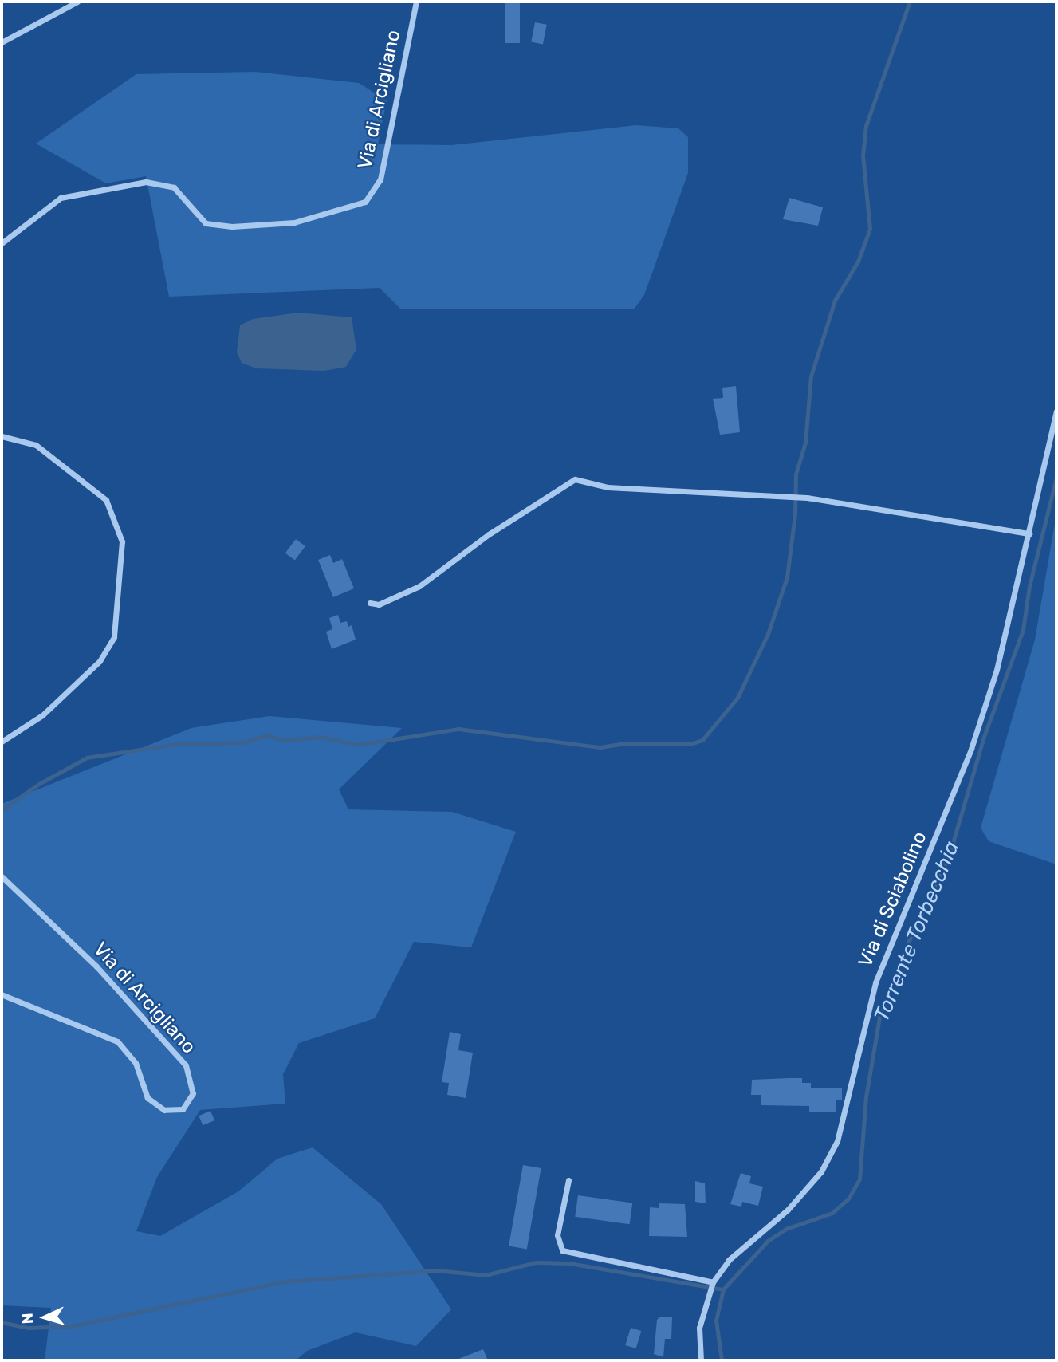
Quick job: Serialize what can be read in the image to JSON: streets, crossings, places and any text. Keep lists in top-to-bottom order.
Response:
{
  "streets": {
    "street": ["Via di Arcigliano", "Via di Sciabolino"]
  },
  "water": ["Torrente Torbecchia"],
  "north": "left"
}
